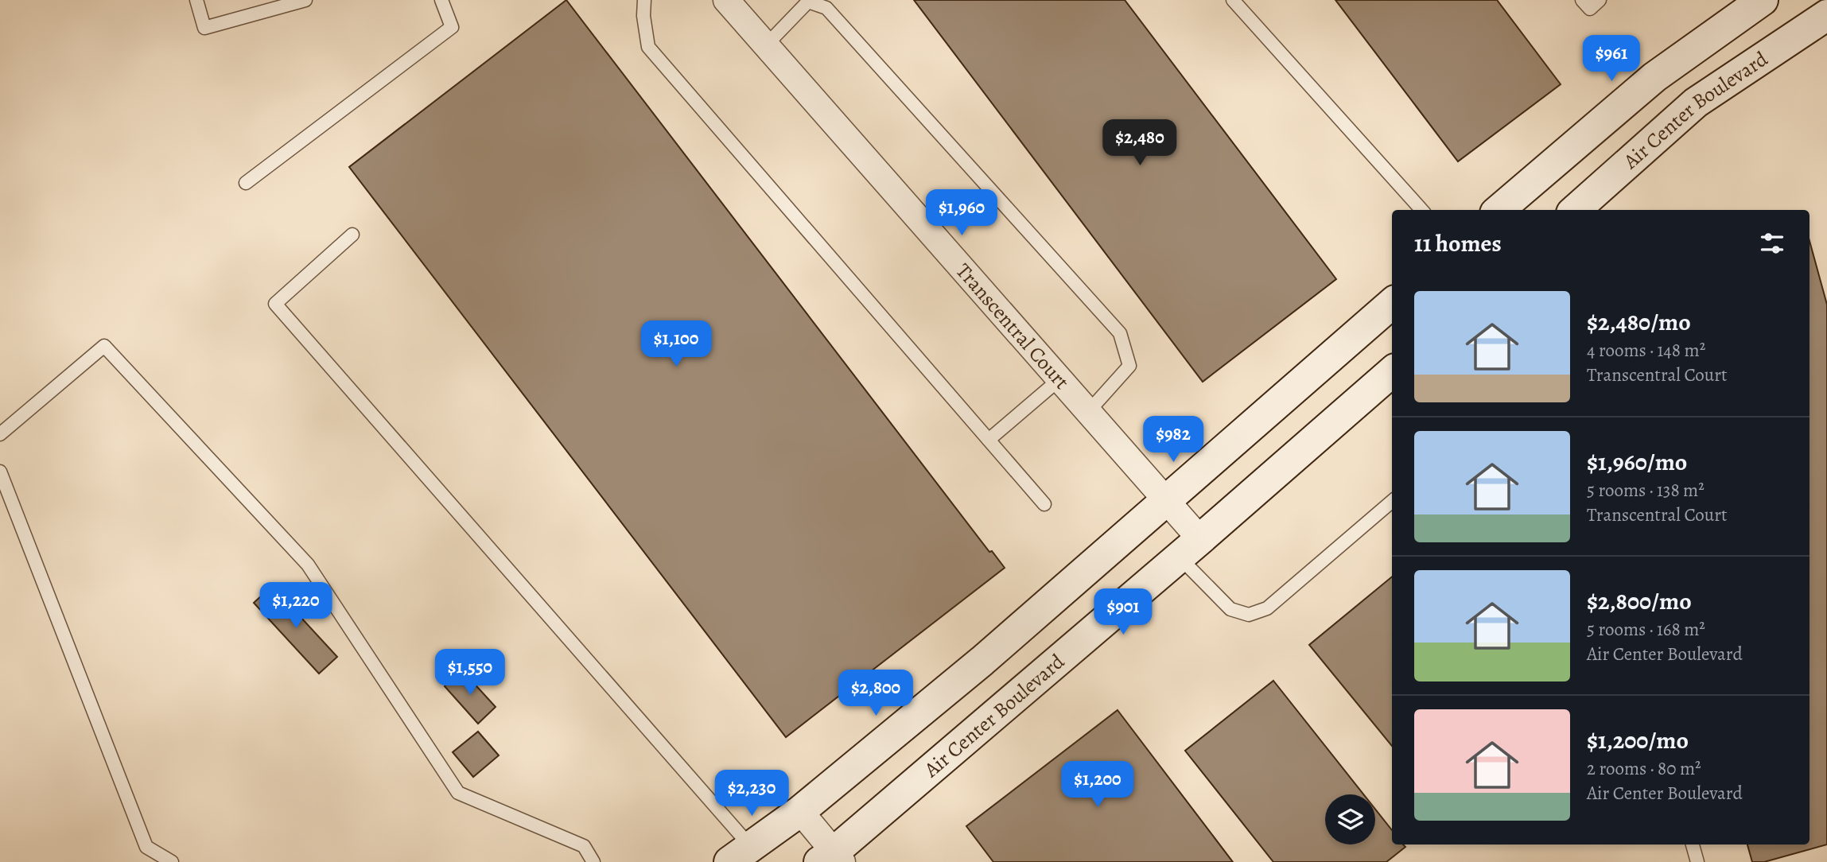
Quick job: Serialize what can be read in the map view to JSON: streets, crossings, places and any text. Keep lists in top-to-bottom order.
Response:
{
  "streets": {
    "street": ["Air Center Boulevard", "Transcentral Court"]
  },
  "crossings": [
    ["Air Center Boulevard", "Transcentral Court"]
  ],
  "page": {
    "price": [
      "$961",
      "$2,480",
      "$1,960",
      "$1,100",
      "$982",
      "$1,220",
      "$901",
      "$1,550",
      "$2,800",
      "$1,200",
      "$2,230"
    ],
    "heading": "11 homes",
    "list": [
      {
        "name": "$2,480/mo",
        "note": "4 rooms · 148 m² · Transcentral Court"
      },
      {
        "name": "$1,960/mo",
        "note": "5 rooms · 138 m² · Transcentral Court"
      },
      {
        "name": "$2,800/mo",
        "note": "5 rooms · 168 m² · Air Center Boulevard"
      },
      {
        "name": "$1,200/mo",
        "note": "2 rooms · 80 m² · Air Center Boulevard"
      }
    ]
  }
}
